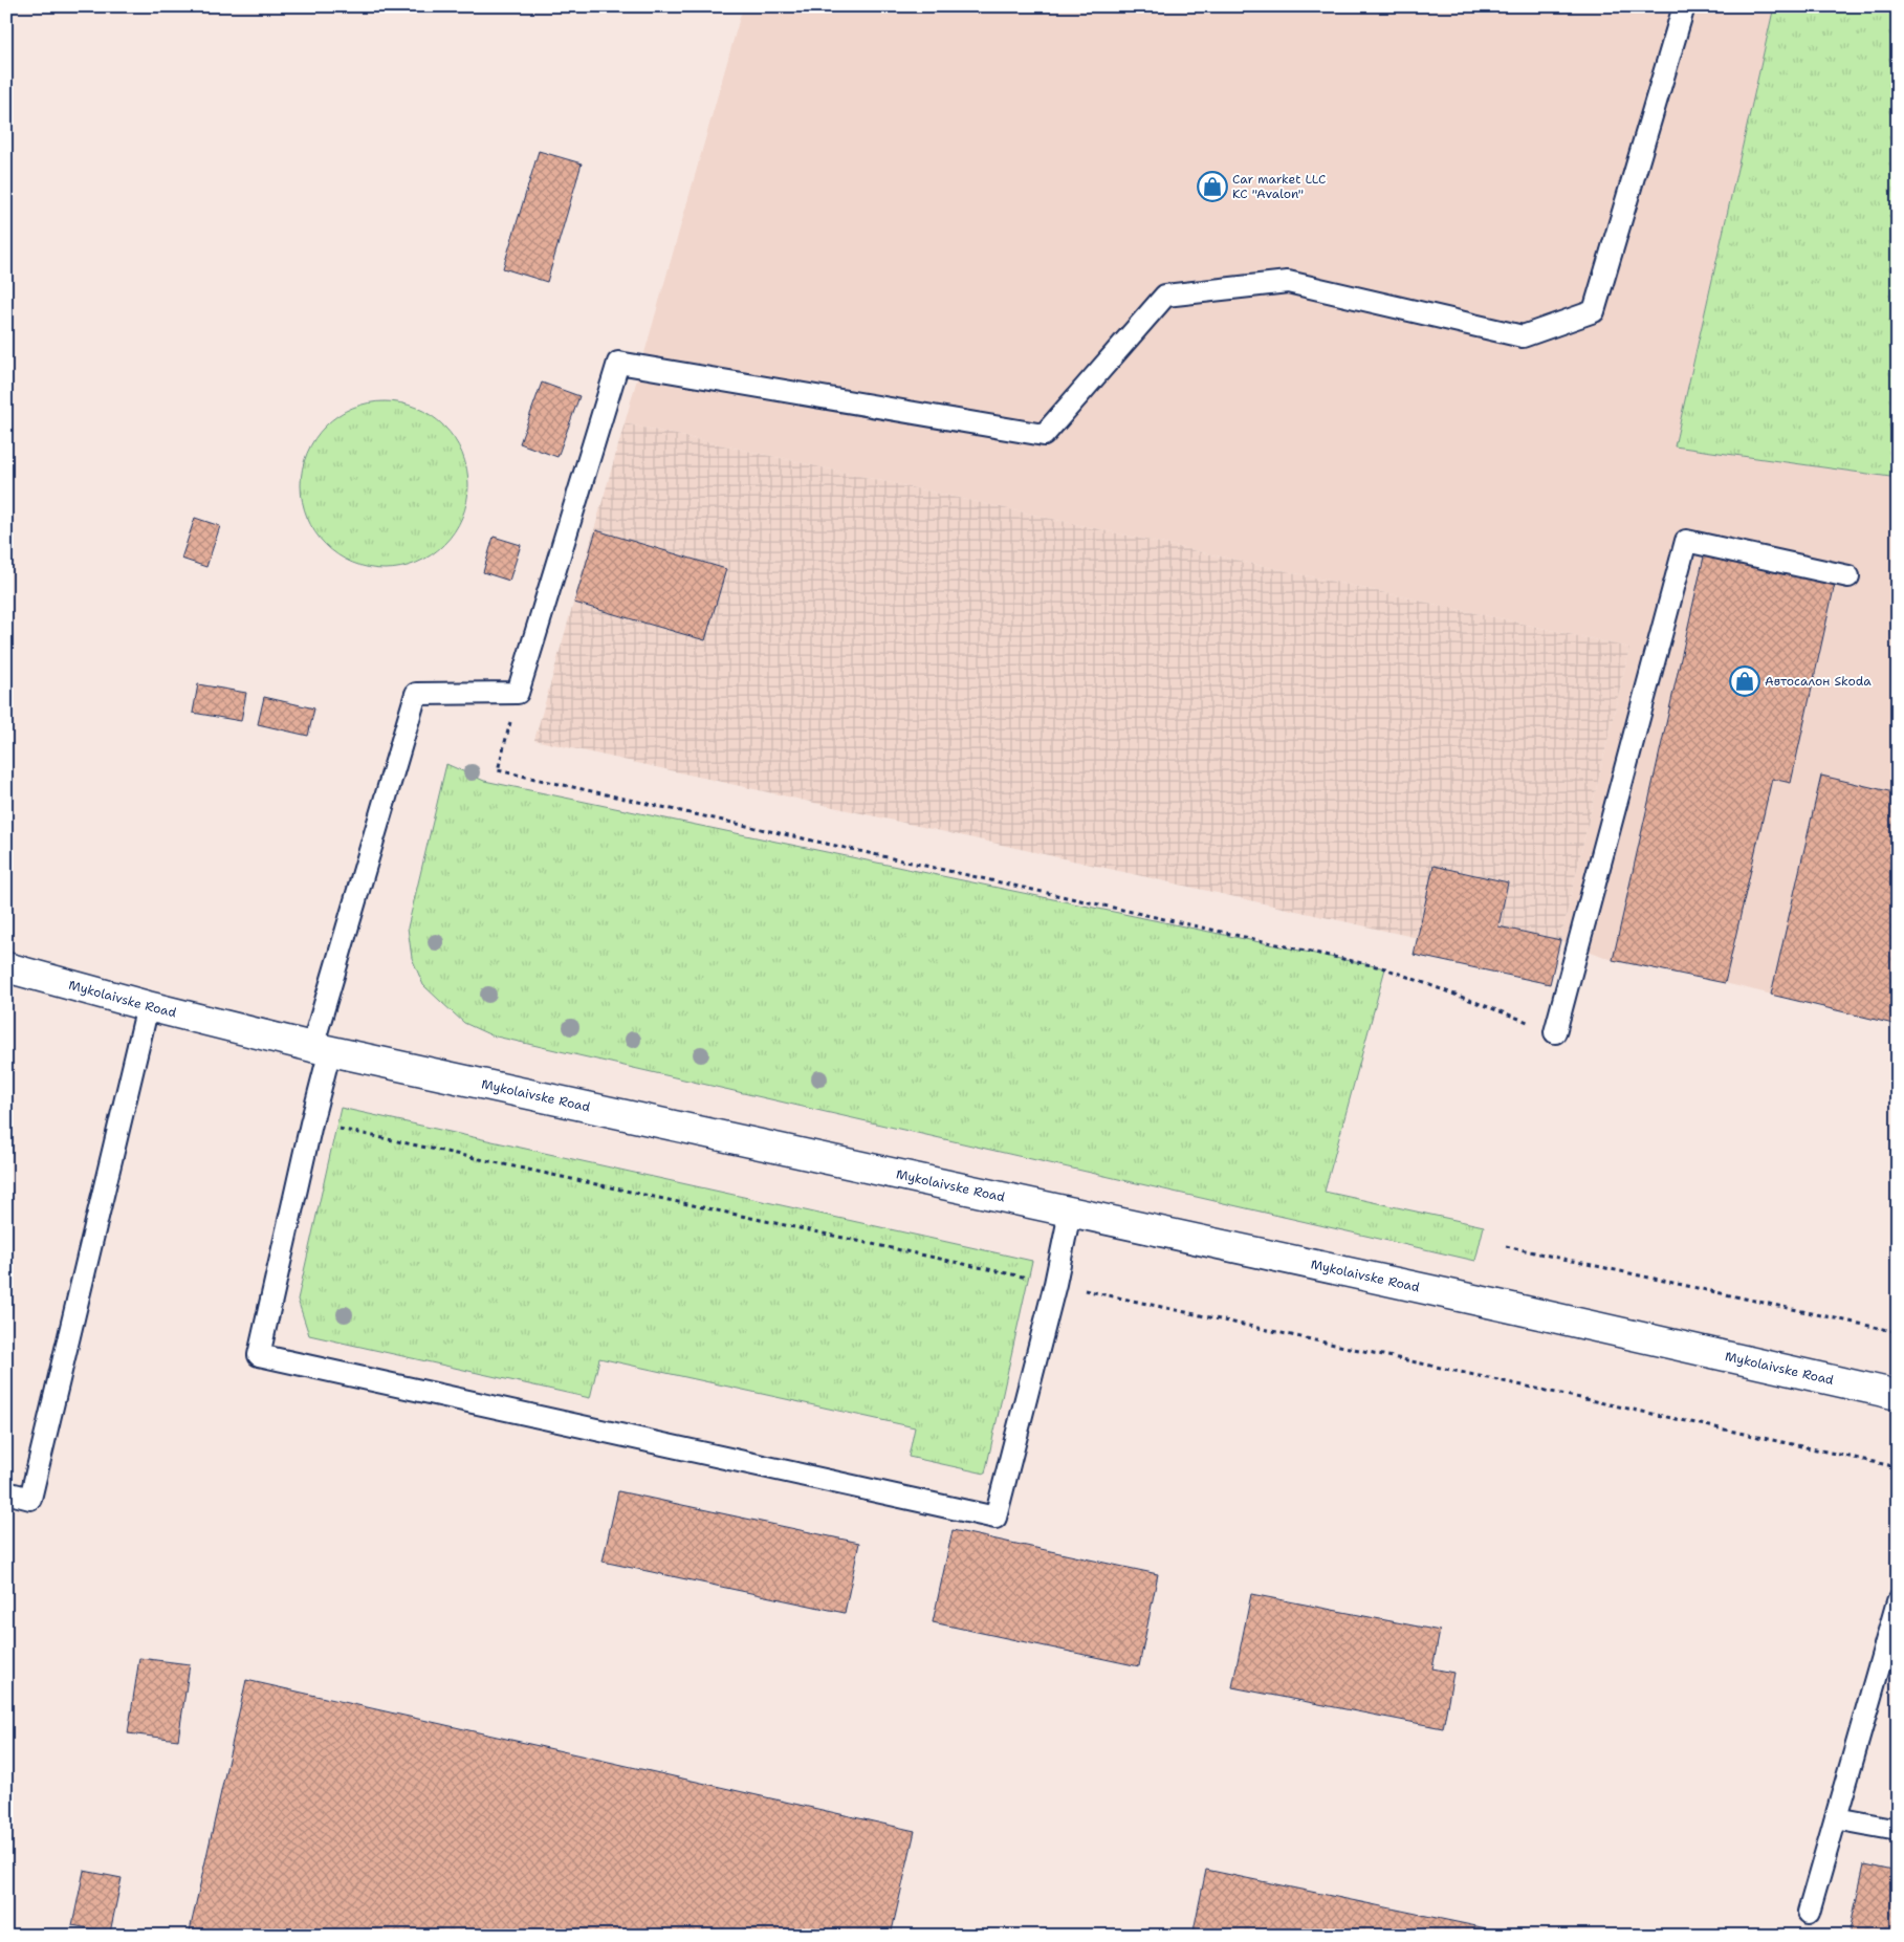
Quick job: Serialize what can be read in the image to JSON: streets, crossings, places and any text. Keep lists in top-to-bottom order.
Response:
{
  "streets": {
    "main road": ["Mykolaivske Road"]
  },
  "places": {
    "shop": ["Car market LLC KC \"Avalon\"", "Автосалон Skoda"]
  }
}
